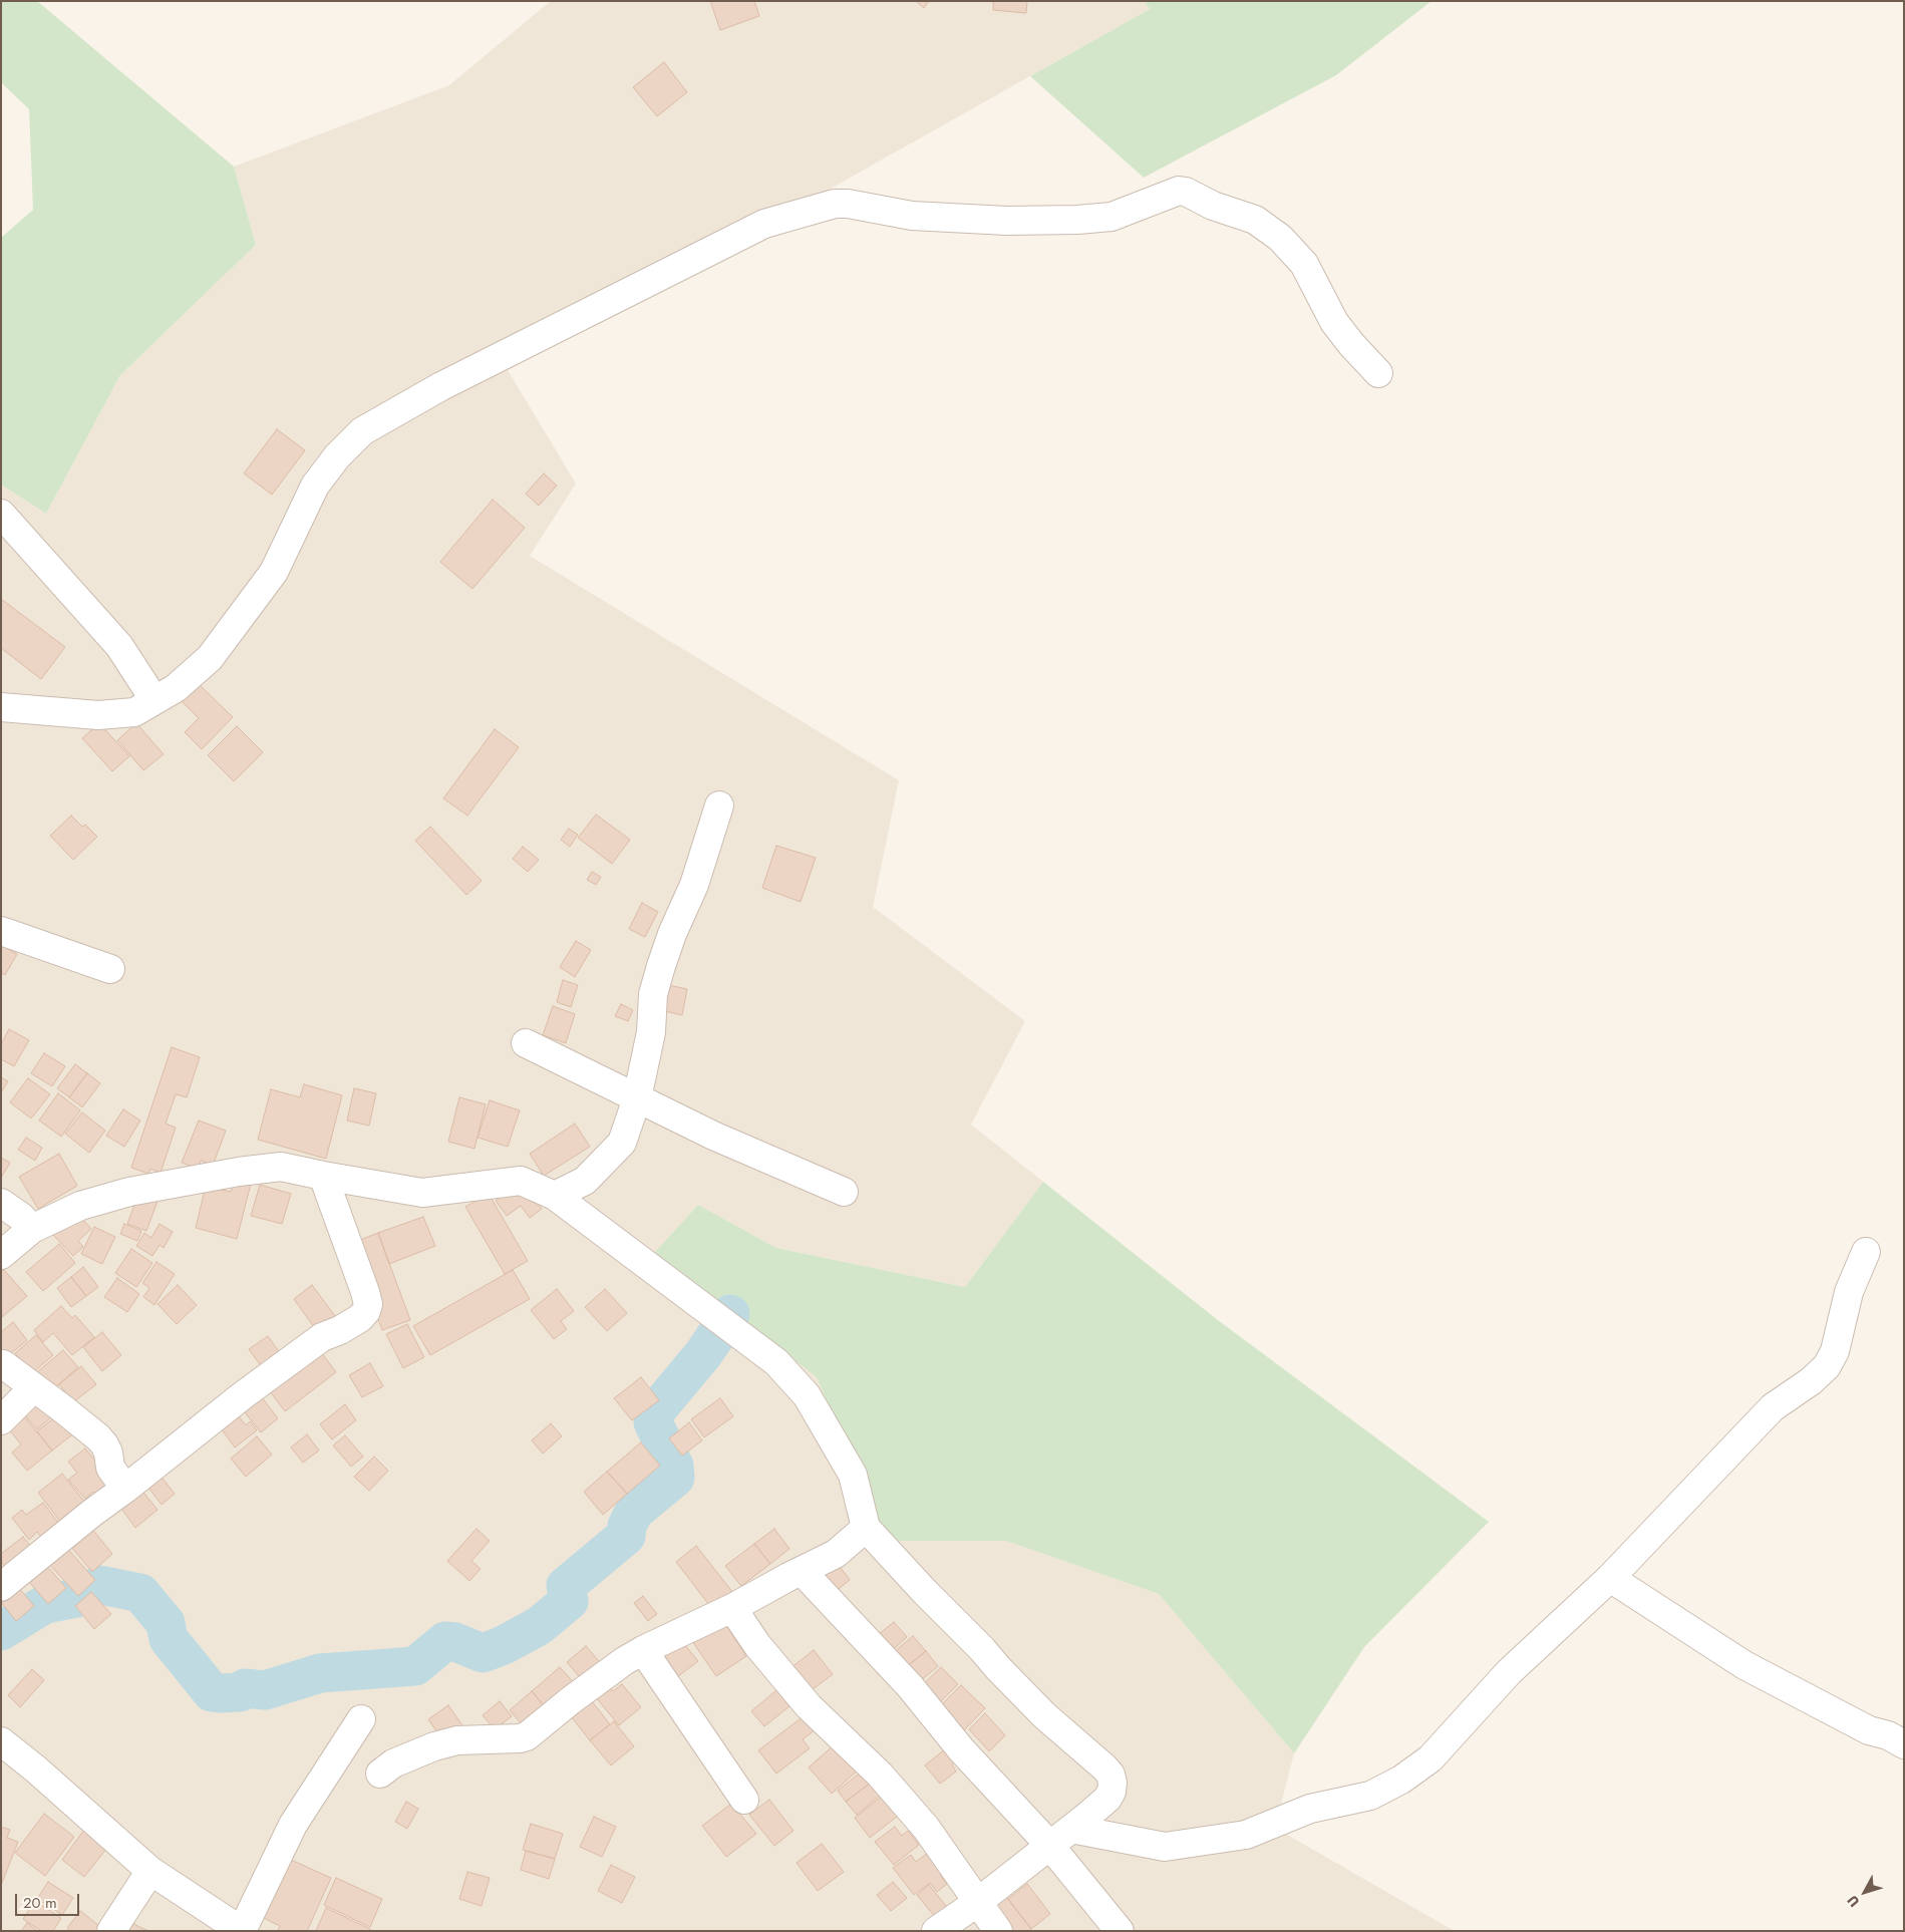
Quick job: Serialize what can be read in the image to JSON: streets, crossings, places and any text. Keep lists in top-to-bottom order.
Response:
{
  "scale_bar": "20 m",
  "north": "bottom left"
}
